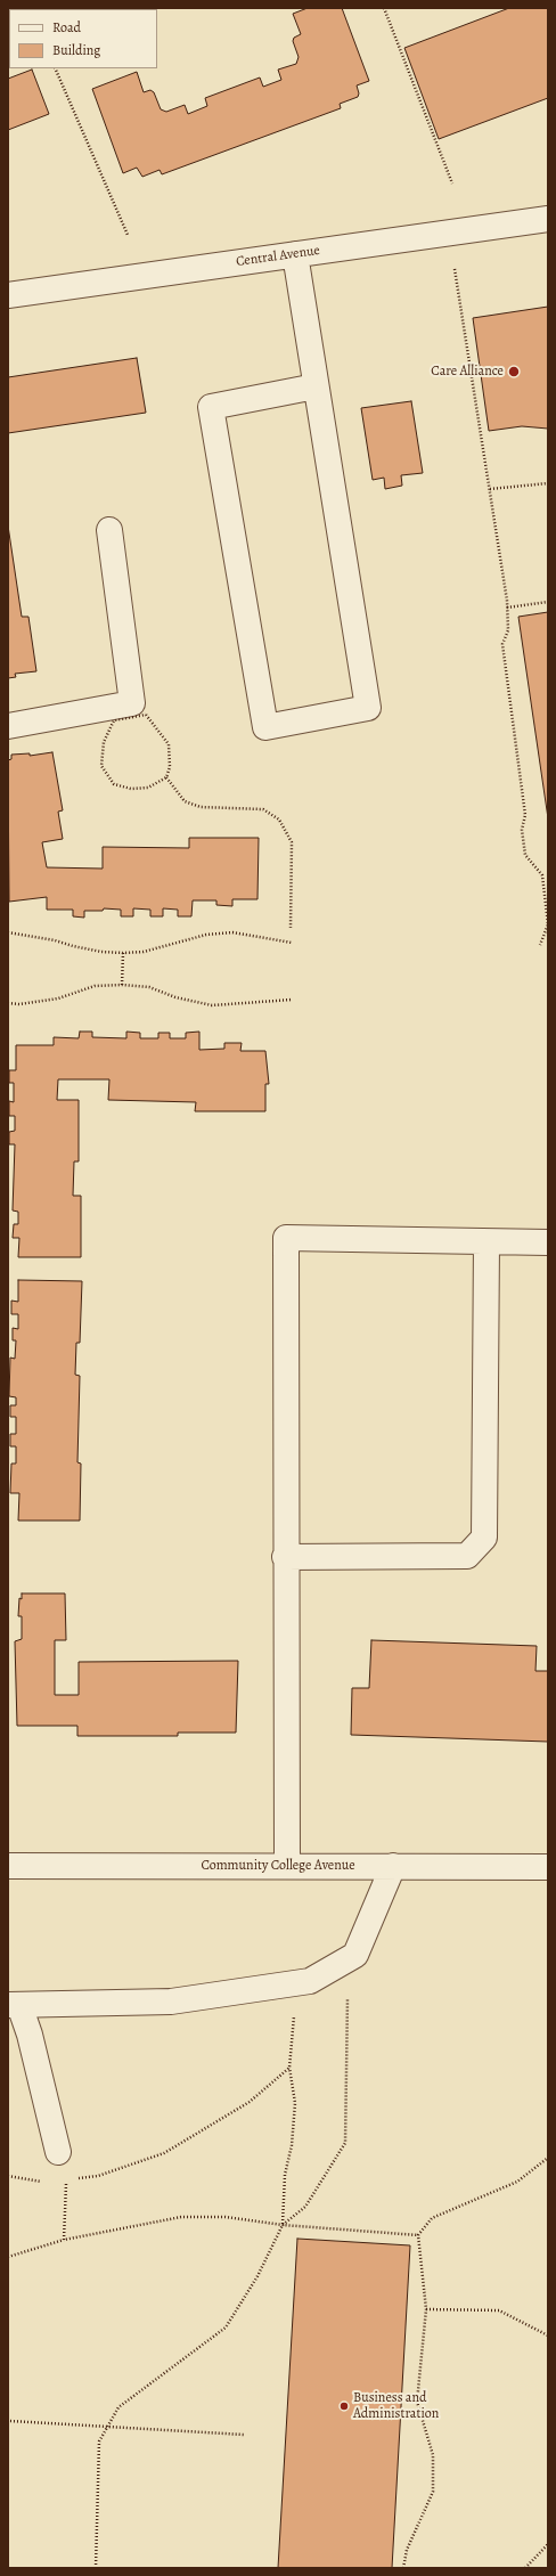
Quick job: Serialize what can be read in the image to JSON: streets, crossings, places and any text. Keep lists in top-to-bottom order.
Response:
{
  "streets": {
    "street": ["Central Avenue", "Community College Avenue"]
  },
  "places": ["Care Alliance", "Business and Administration"],
  "legend": ["Road", "Building"]
}
